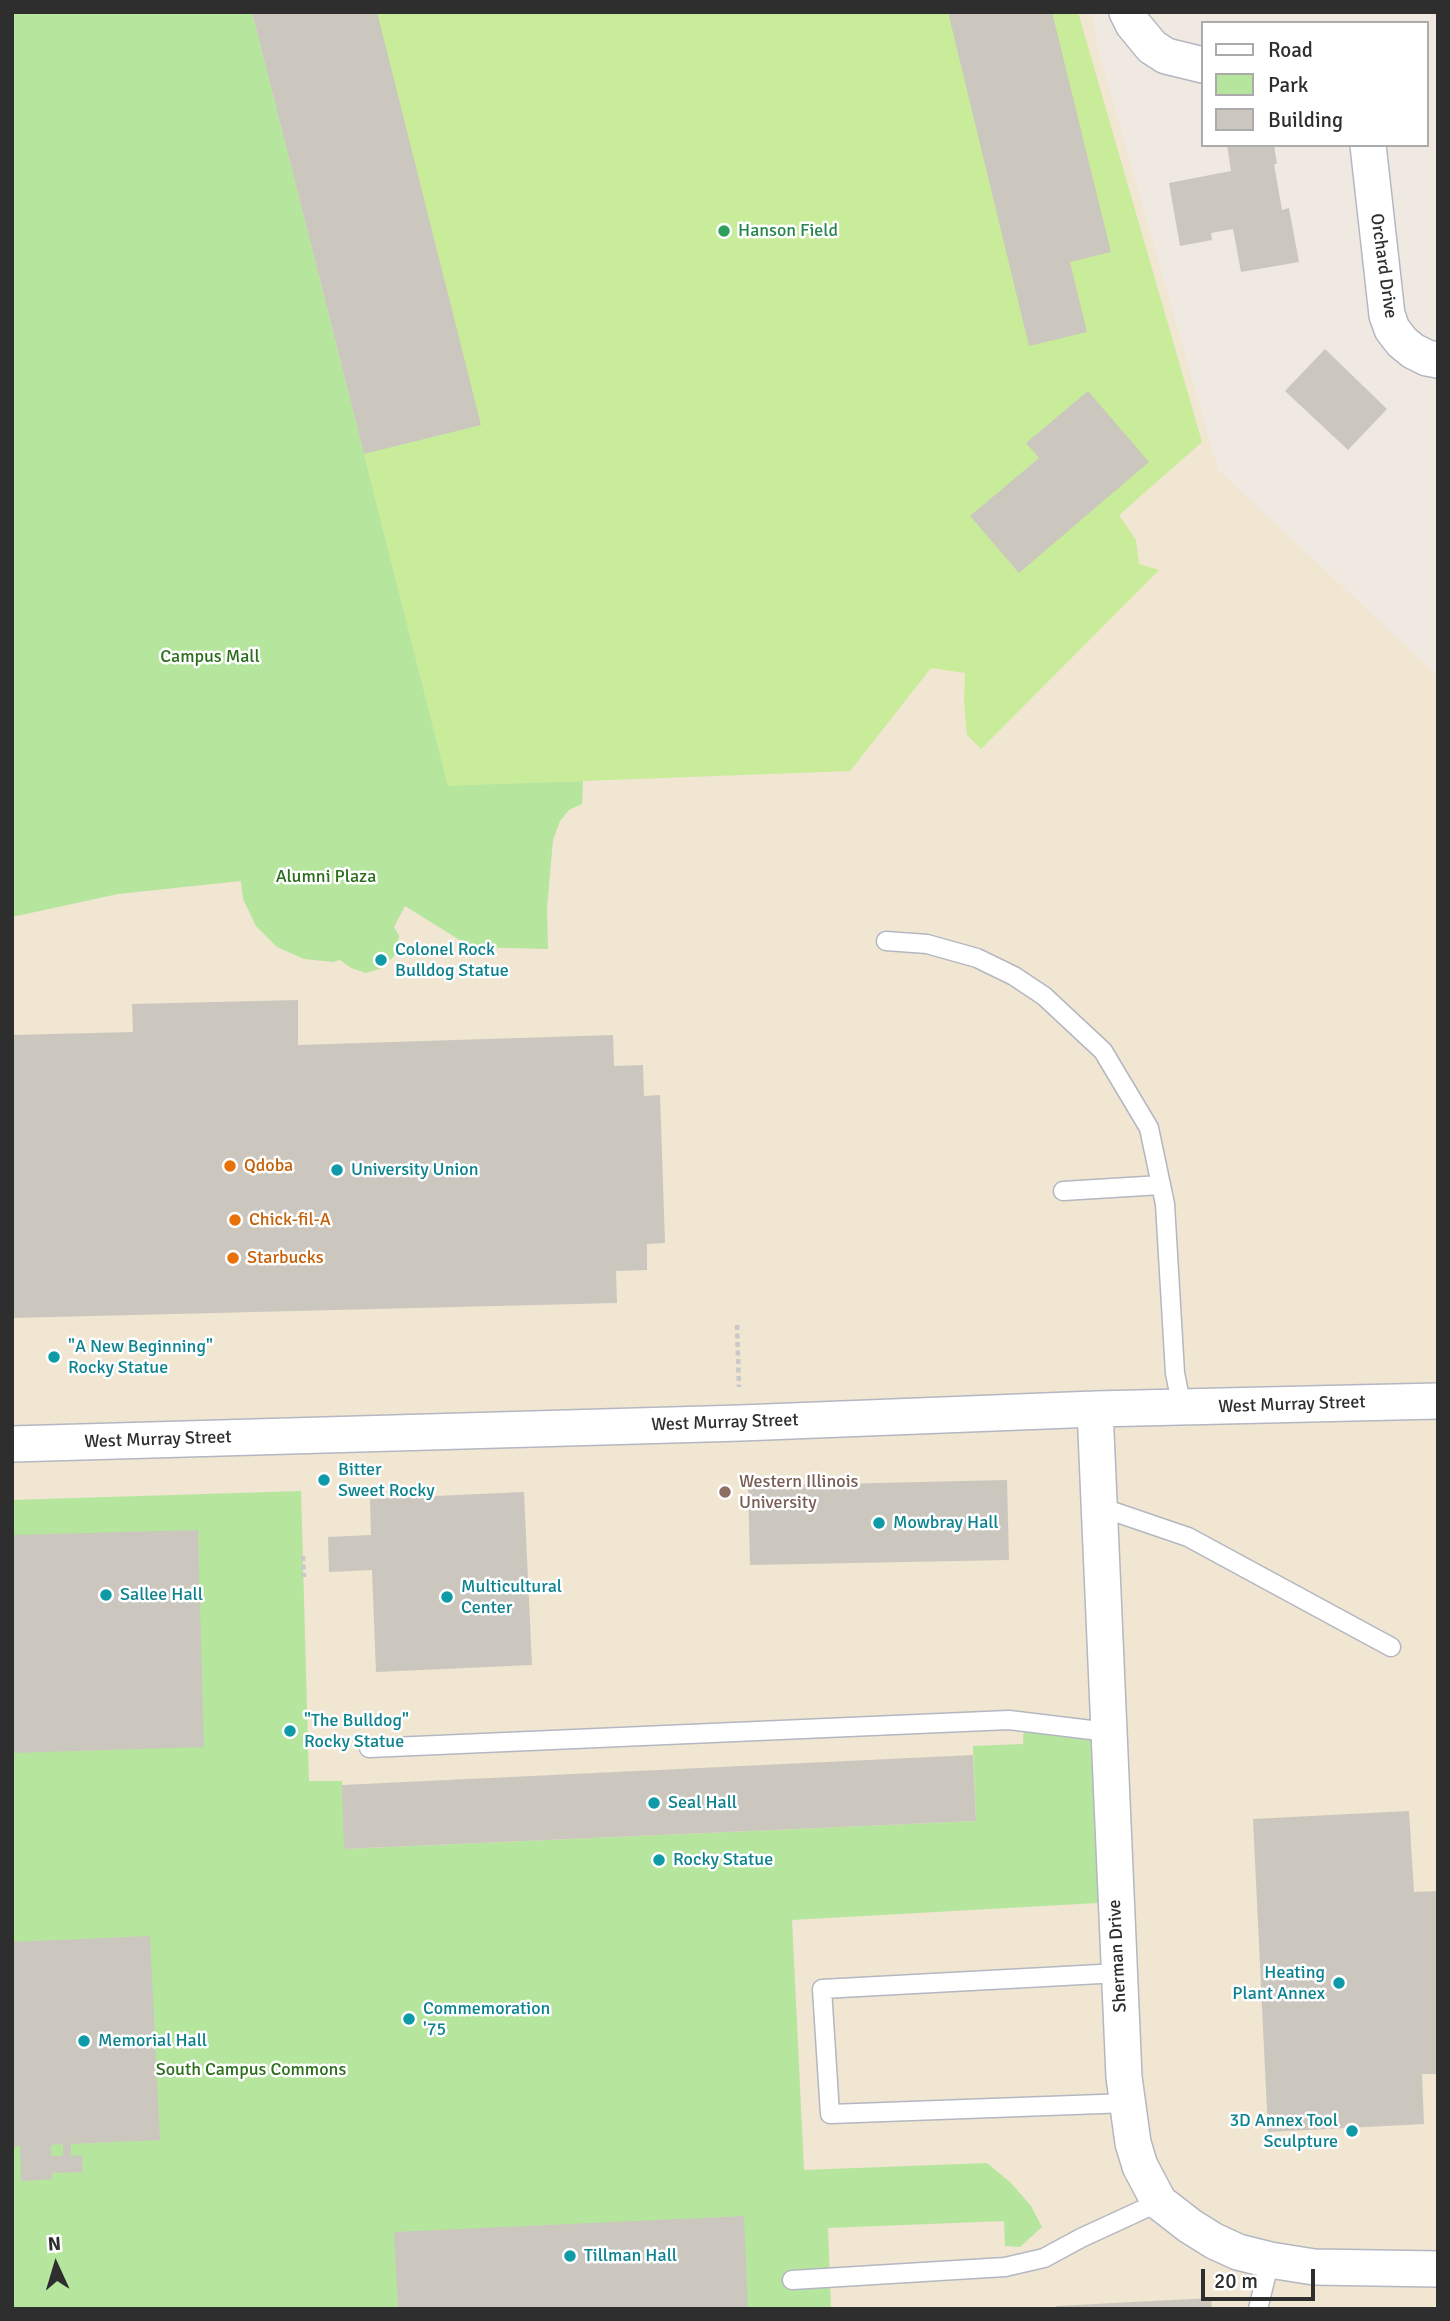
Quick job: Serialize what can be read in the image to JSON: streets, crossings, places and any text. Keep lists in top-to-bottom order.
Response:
{
  "streets": {
    "street": ["Orchard Drive", "West Murray Street", "Sherman Drive"]
  },
  "crossings": [
    ["West Murray Street", "Sherman Drive"]
  ],
  "parks": ["Campus Mall", "Alumni Plaza", "South Campus Commons"],
  "places": [
    "Hanson Field",
    "Colonel Rock Bulldog Statue",
    "Qdoba",
    "University Union",
    "Chick-fil-A",
    "Starbucks",
    "\"A New Beginning\" Rocky Statue",
    "Bitter Sweet Rocky",
    "Western Illinois University",
    "Mowbray Hall",
    "Sallee Hall",
    "Multicultural Center",
    "\"The Bulldog\" Rocky Statue",
    "Seal Hall",
    "Rocky Statue",
    "Heating Plant Annex",
    "Commemoration '75",
    "Memorial Hall",
    "3D Annex Tool Sculpture",
    "Tillman Hall"
  ],
  "legend": ["Road", "Park", "Building"],
  "scale_bar": "20 m",
  "north": "top"
}
